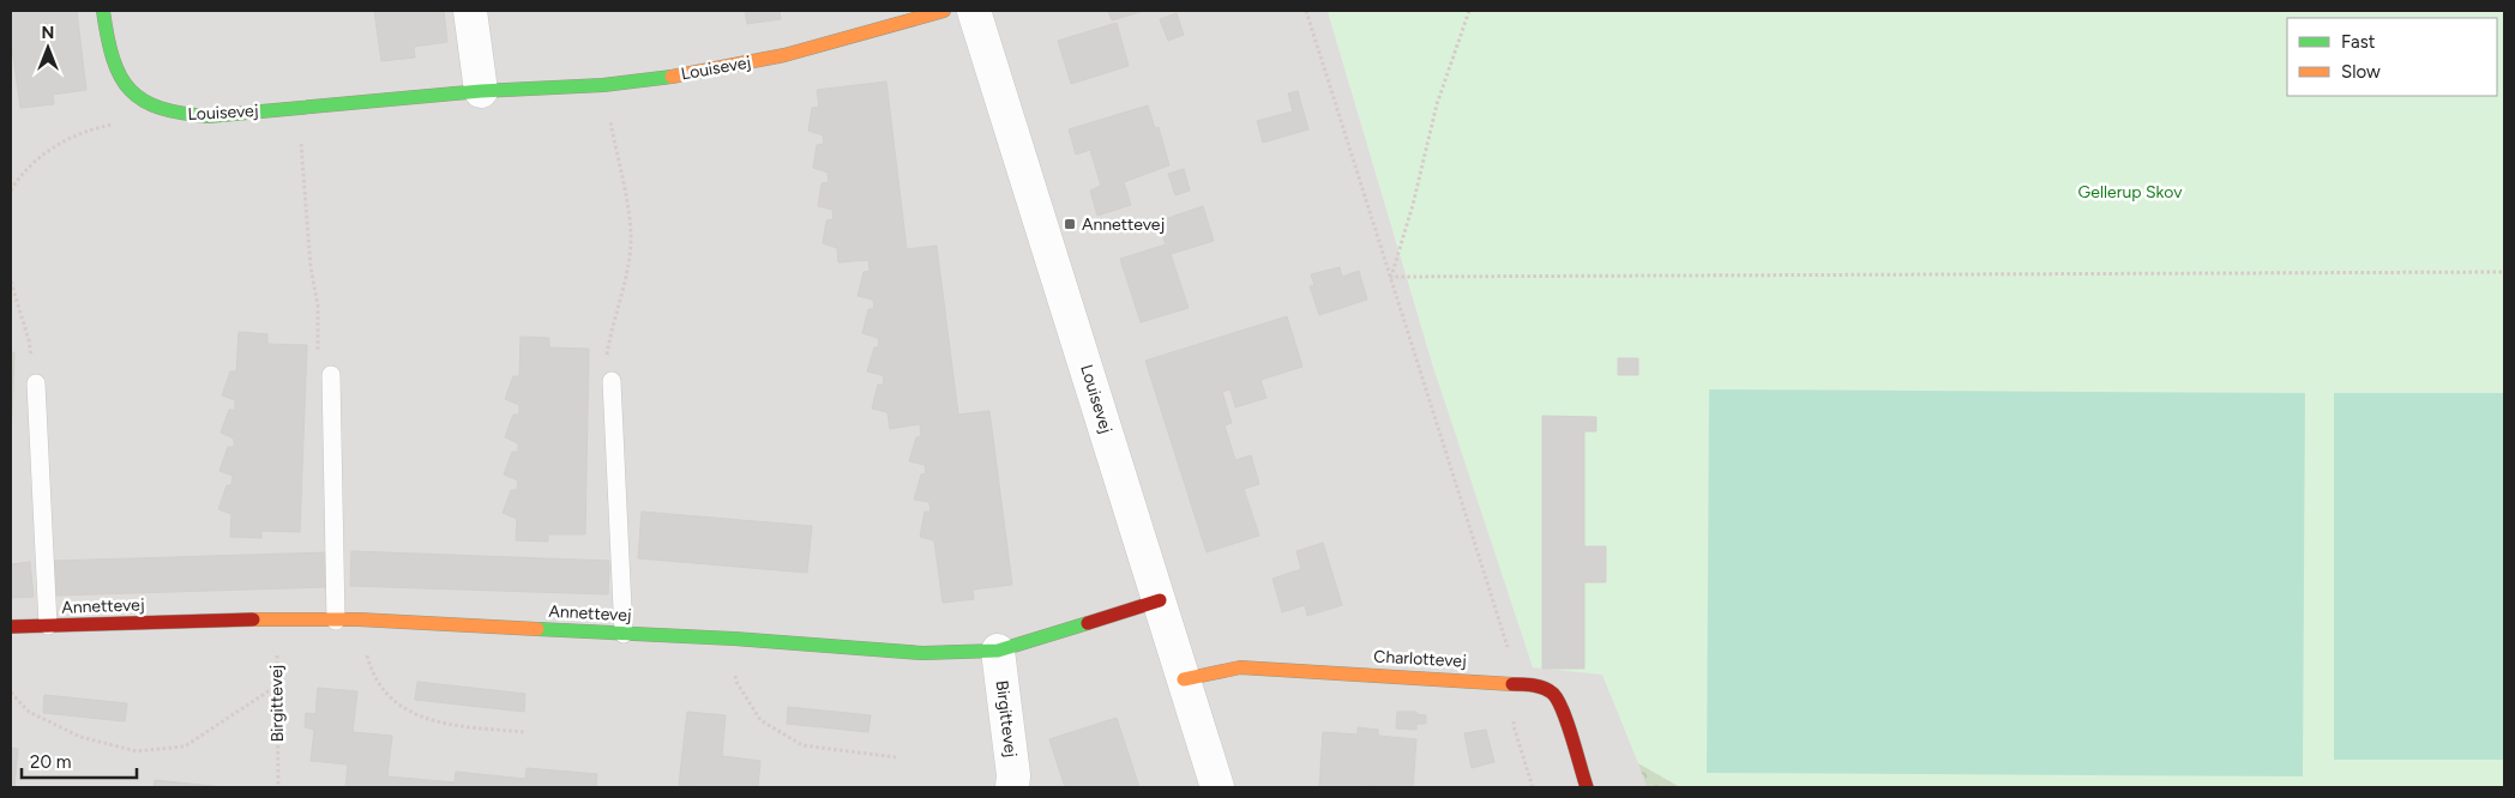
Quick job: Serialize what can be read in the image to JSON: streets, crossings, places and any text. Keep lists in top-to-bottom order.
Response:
{
  "streets": {
    "street": [
      "Louisevej",
      "Annettevej",
      "Charlottevej",
      "Birgittevej"
    ]
  },
  "crossings": [
    ["Louisevej", "Annettevej"],
    ["Louisevej", "Charlottevej"],
    ["Annettevej", "Birgittevej"]
  ],
  "parks": ["Gellerup Skov"],
  "places": {
    "transit": ["Annettevej"]
  },
  "legend": ["Fast", "Slow"],
  "scale_bar": "20 m",
  "north": "top"
}
